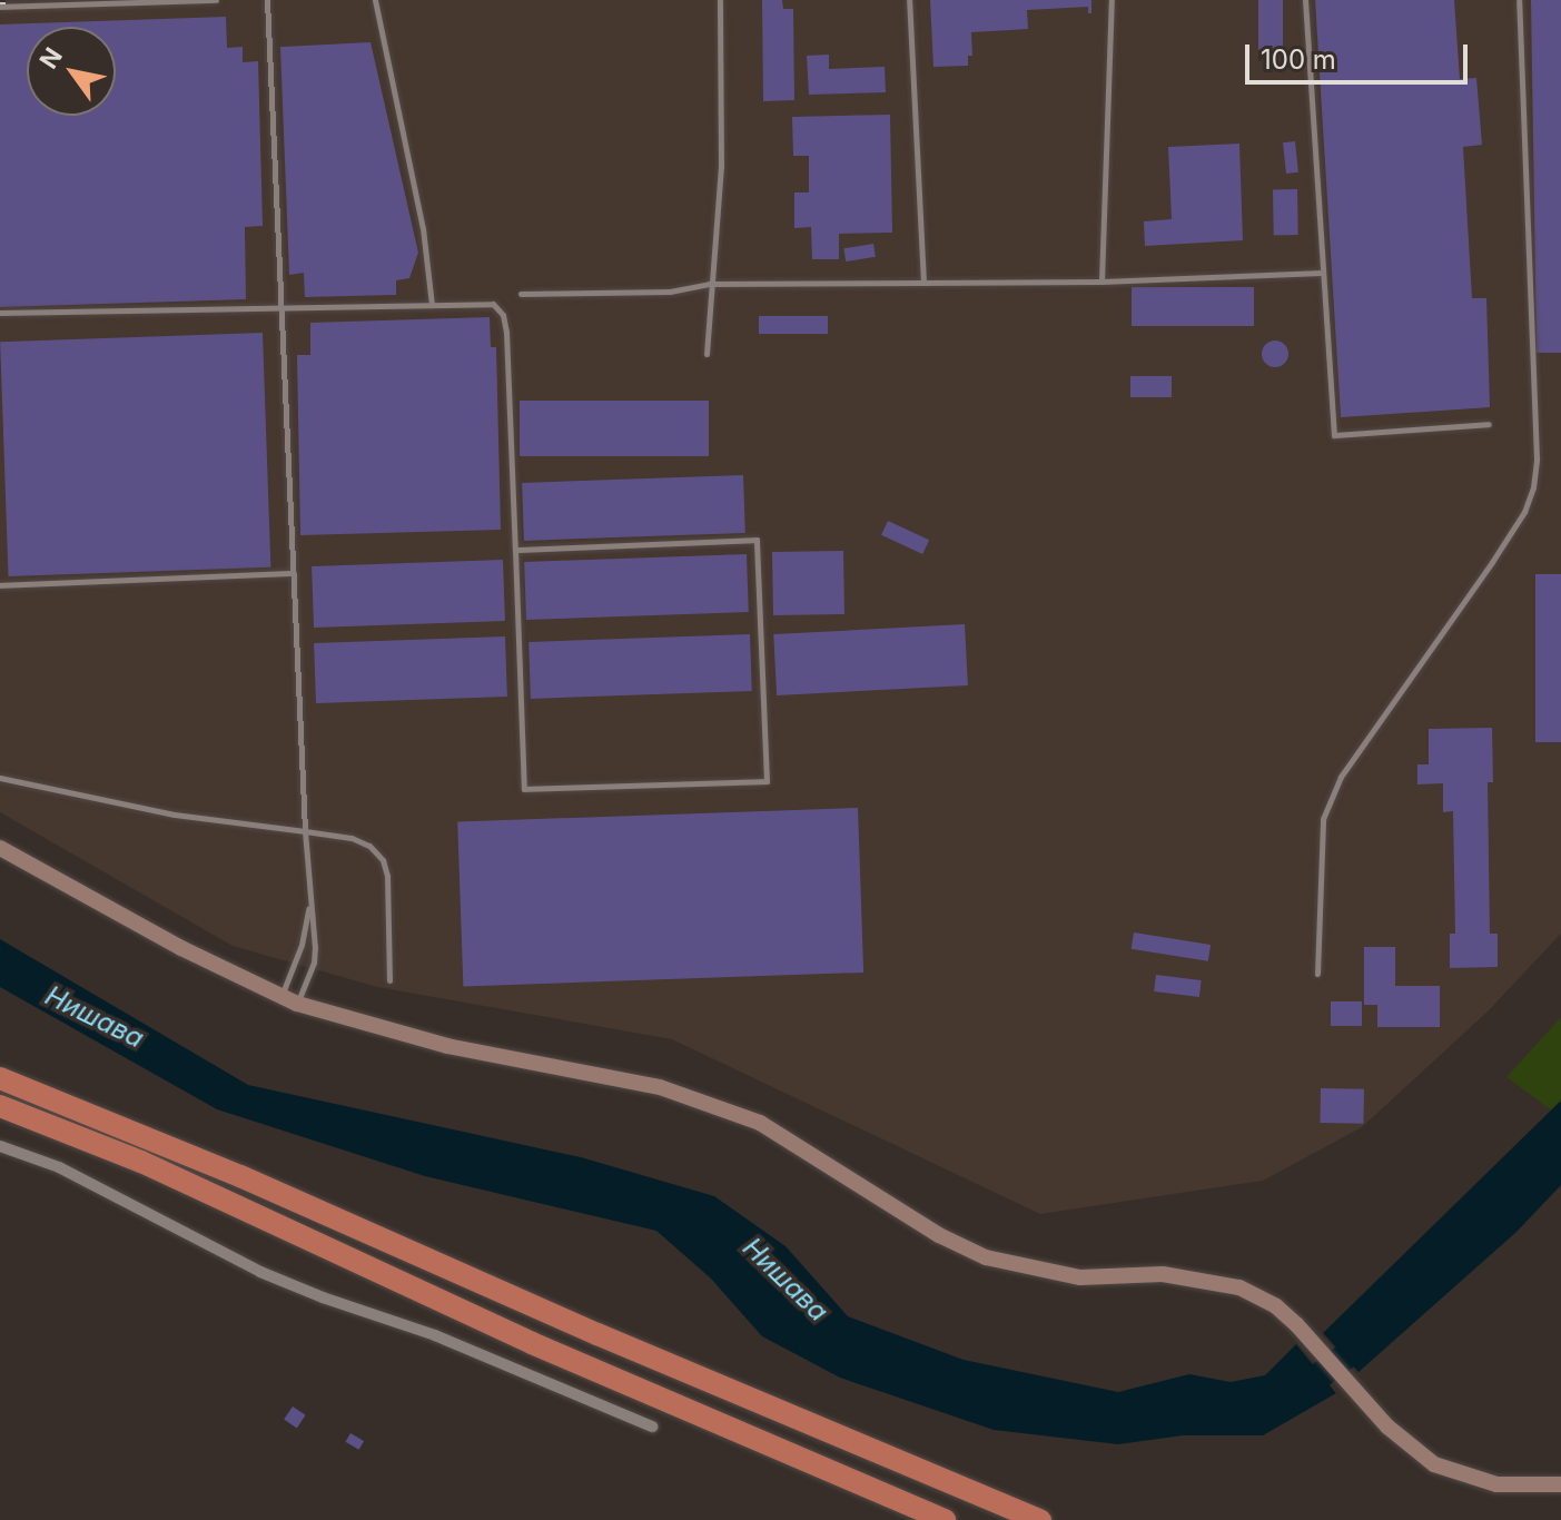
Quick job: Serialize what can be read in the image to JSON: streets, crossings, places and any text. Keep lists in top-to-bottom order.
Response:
{
  "water": ["Нишава"],
  "scale_bar": "100 m",
  "north": "top left"
}
